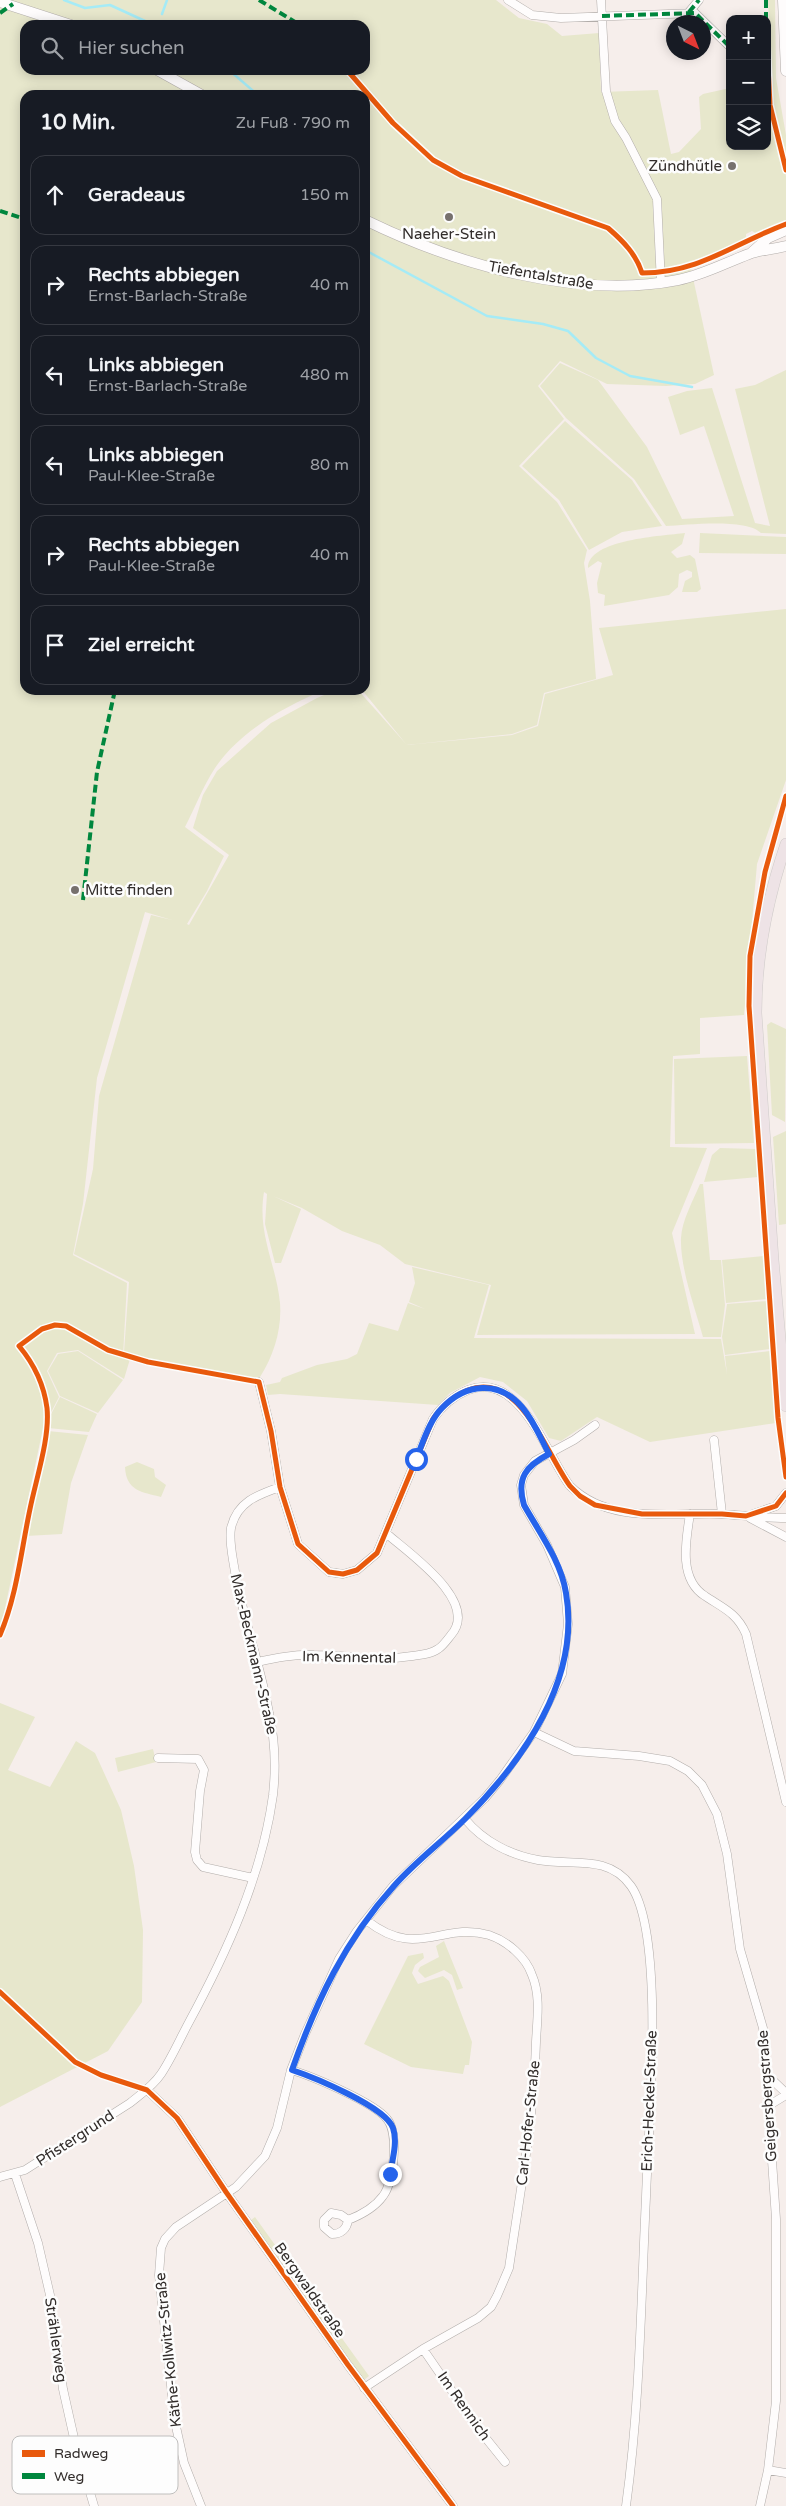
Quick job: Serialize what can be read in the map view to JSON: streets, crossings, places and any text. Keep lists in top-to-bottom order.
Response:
{
  "streets": {
    "street": [
      "Tiefentalstraße",
      "Max-Beckmann-Straße",
      "Im Kennental",
      "Geigersbergstraße",
      "Erich-Heckel-Straße",
      "Carl-Hofer-Straße",
      "Pfistergrund",
      "Bergwaldstraße",
      "Strählerweg",
      "Käthe-Kollwitz-Straße",
      "Im Rennich"
    ]
  },
  "crossings": [
    ["Max-Beckmann-Straße", "Im Kennental"],
    ["Max-Beckmann-Straße", "Pfistergrund"],
    ["Max-Beckmann-Straße", "Bergwaldstraße"],
    ["Geigersbergstraße", "Käthe-Kollwitz-Straße"],
    ["Erich-Heckel-Straße", "Käthe-Kollwitz-Straße"],
    ["Carl-Hofer-Straße", "Bergwaldstraße"],
    ["Carl-Hofer-Straße", "Käthe-Kollwitz-Straße"],
    ["Carl-Hofer-Straße", "Im Rennich"],
    ["Pfistergrund", "Bergwaldstraße"],
    ["Pfistergrund", "Strählerweg"],
    ["Bergwaldstraße", "Käthe-Kollwitz-Straße"]
  ],
  "places": ["Zündhütle", "Naeher-Stein", "Mitte finden"],
  "legend": ["Radweg", "Weg"],
  "north": "bottom right",
  "page": {
    "map_buttons": ["+", "−"],
    "search": "Hier suchen",
    "heading": ["10 Min.", "Zu Fuß · 790 m"],
    "list": [
      ["Geradeaus", "150 m"],
      ["Rechts abbiegen", "Ernst-Barlach-Straße", "40 m"],
      ["Links abbiegen", "Ernst-Barlach-Straße", "480 m"],
      ["Links abbiegen", "Paul-Klee-Straße", "80 m"],
      ["Rechts abbiegen", "Paul-Klee-Straße", "40 m"],
      "Ziel erreicht"
    ]
  }
}
